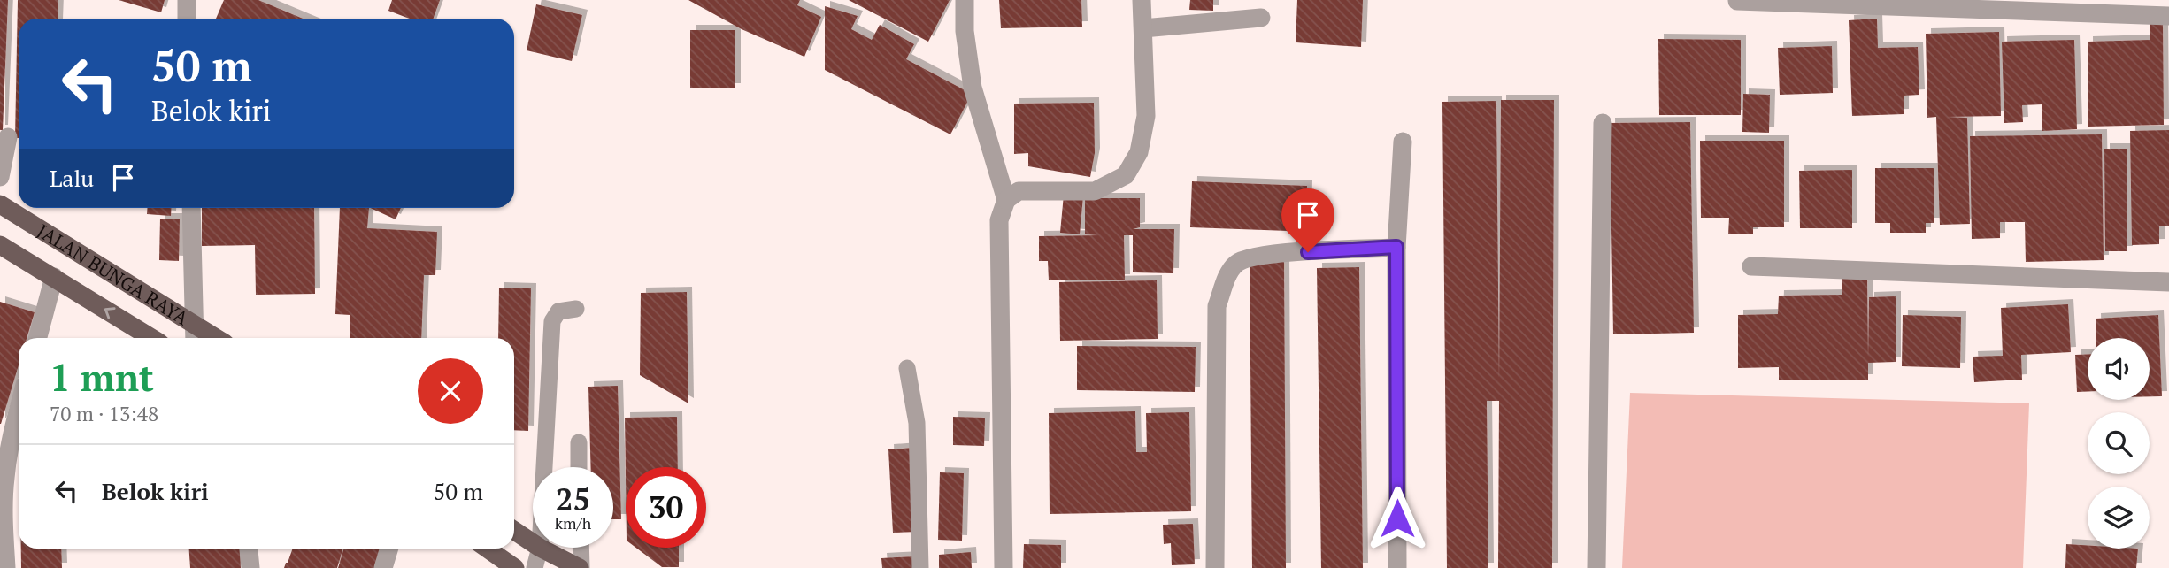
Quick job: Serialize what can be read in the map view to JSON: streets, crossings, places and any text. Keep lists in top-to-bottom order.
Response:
{
  "streets": {
    "main road": ["JALAN BUNGA RAYA"]
  },
  "page": {
    "turn": ["50 m", "Belok kiri"],
    "then": "Lalu",
    "heading": ["1 mnt", "70 m · 13:48"],
    "list": [
      {
        "name": "Belok kiri",
        "value": "50 m"
      }
    ],
    "speed": "25 km/h",
    "limit": "30"
  }
}
